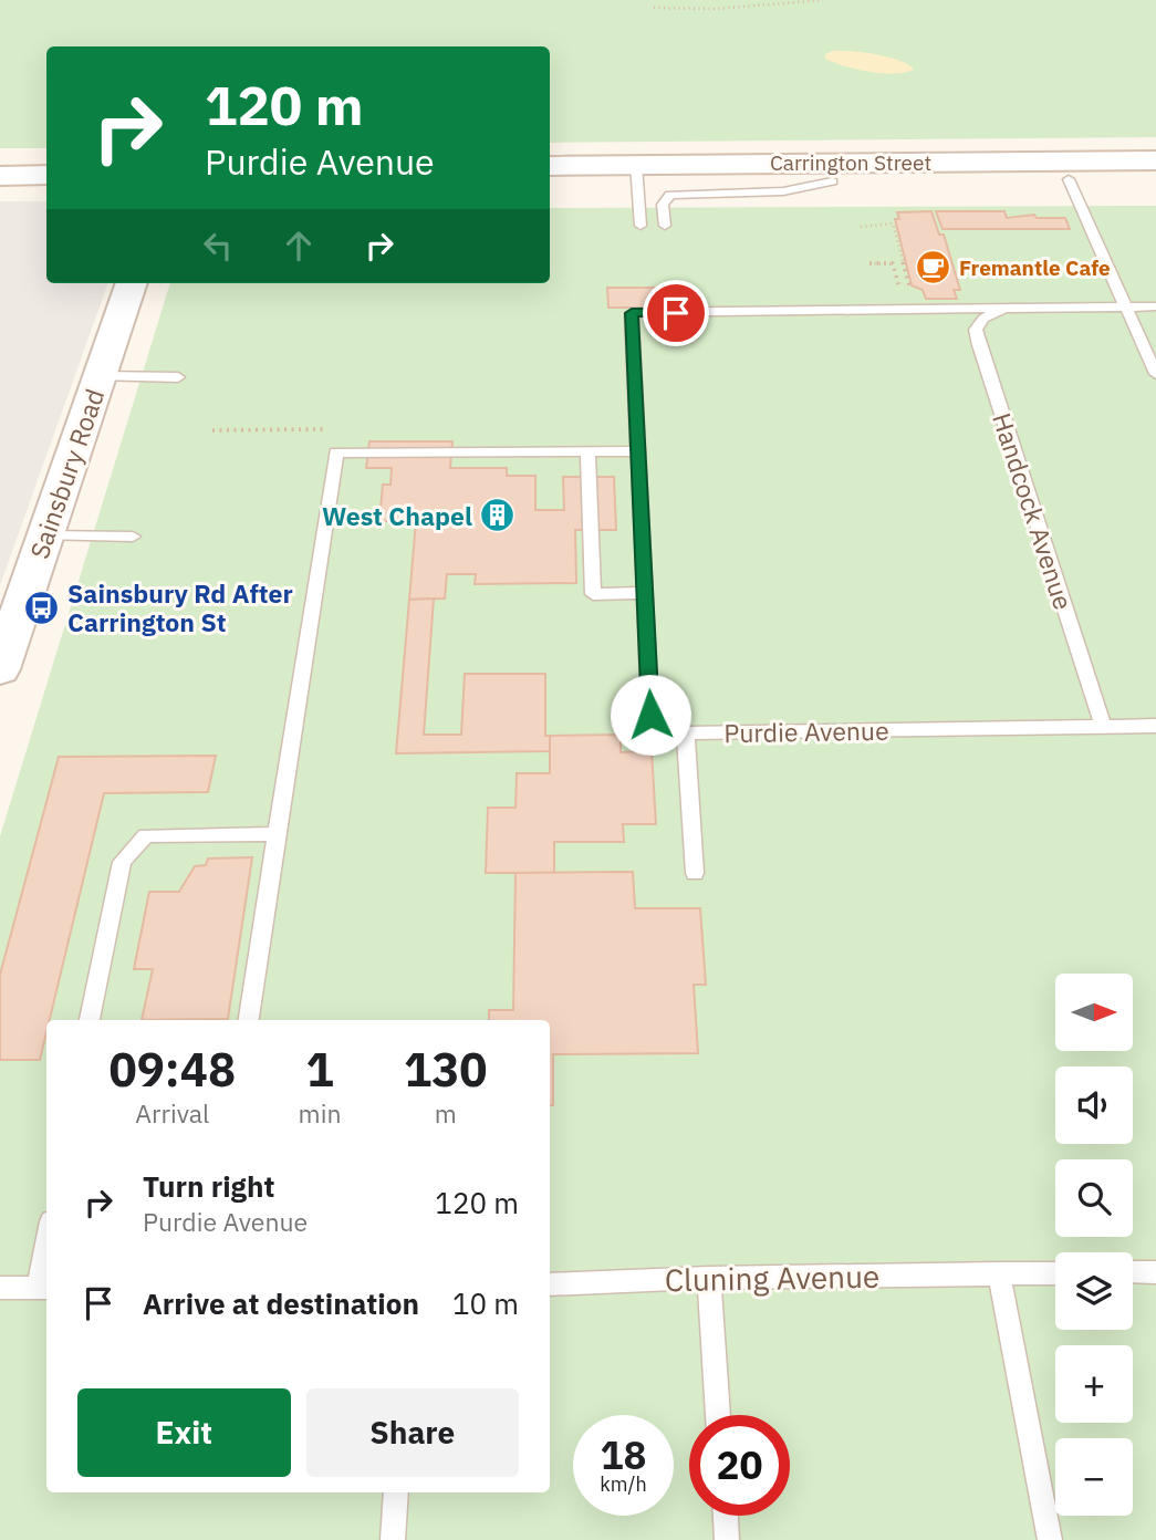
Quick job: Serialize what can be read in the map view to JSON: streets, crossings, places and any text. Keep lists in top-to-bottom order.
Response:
{
  "streets": {
    "main road": ["Carrington Street", "Sainsbury Road"],
    "lane": ["Handcock Avenue", "Purdie Avenue", "Cluning Avenue"]
  },
  "crossings": [
    ["Handcock Avenue", "Purdie Avenue"]
  ],
  "places": {
    "cafe": ["Fremantle Cafe"],
    "building": ["West Chapel"],
    "bus stop": ["Sainsbury Rd After Carrington St"]
  },
  "north": "right",
  "page": {
    "turn": ["120 m", "Purdie Avenue"],
    "map_buttons": ["+", "−"],
    "eta": [
      "09:48",
      "Arrival",
      "1",
      "min",
      "130",
      "m"
    ],
    "list": [
      {
        "name": "Turn right",
        "note": "Purdie Avenue",
        "value": "120 m"
      },
      {
        "name": "Arrive at destination",
        "value": "10 m"
      }
    ],
    "buttons": ["Exit", "Share"],
    "speed": "18 km/h",
    "limit": "20"
  }
}
